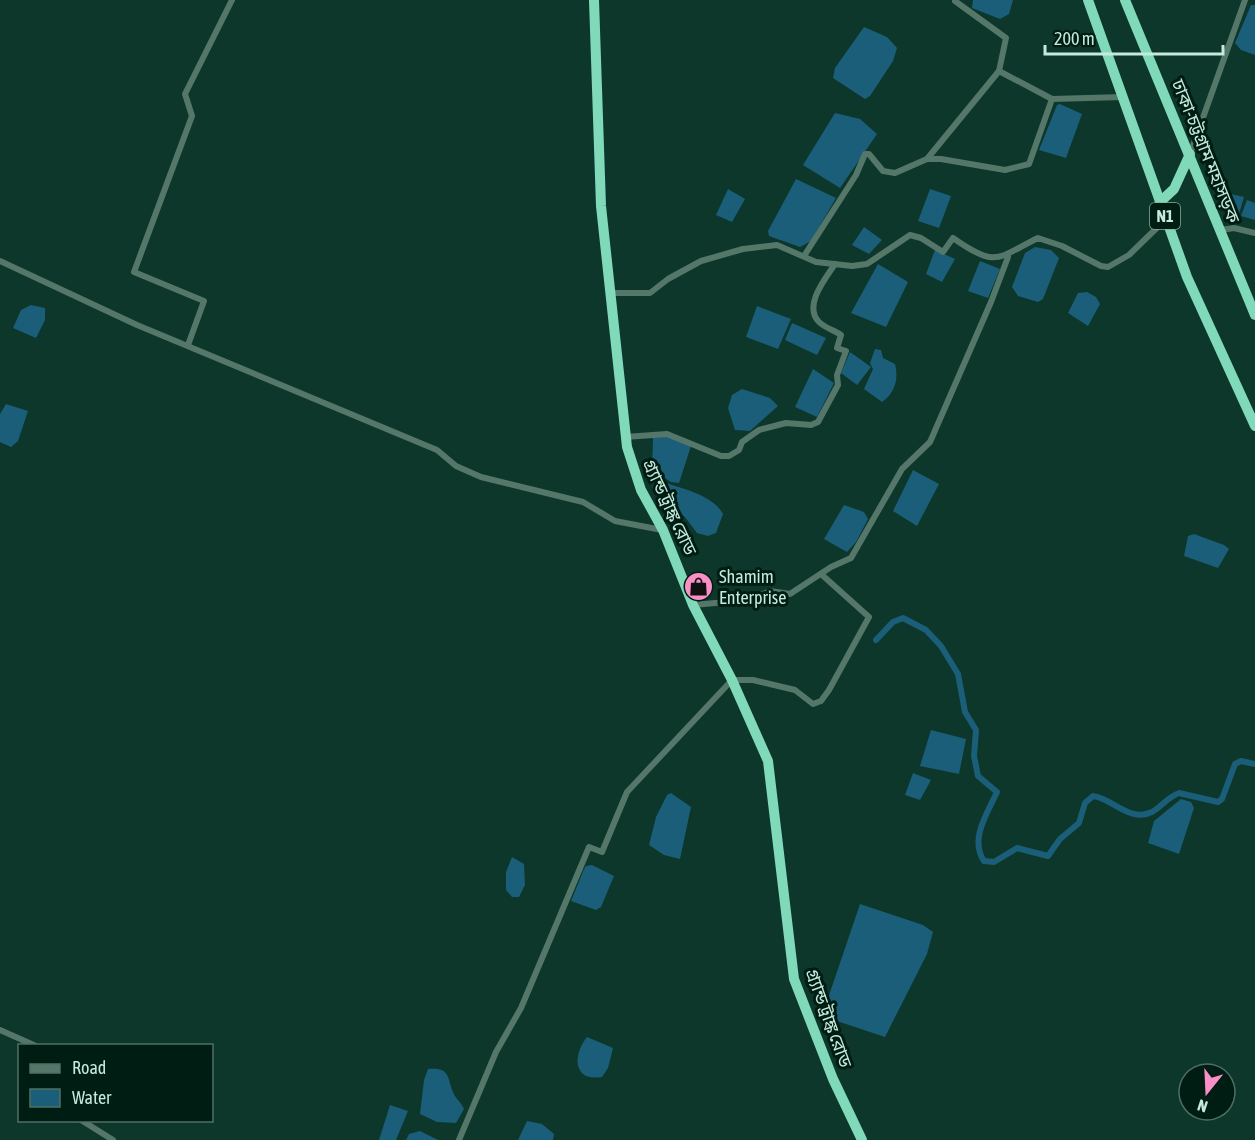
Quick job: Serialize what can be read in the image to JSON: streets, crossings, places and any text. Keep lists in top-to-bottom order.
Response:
{
  "streets": {
    "highway": ["ঢাকা-চট্টগ্রাম মহাসড়ক", "N1", "গ্র্যান্ড ট্রাঙ্ক রোড"]
  },
  "places": {
    "shop": ["Shamim Enterprise"]
  },
  "legend": ["Road", "Water"],
  "scale_bar": "200 m",
  "north": "bottom"
}
